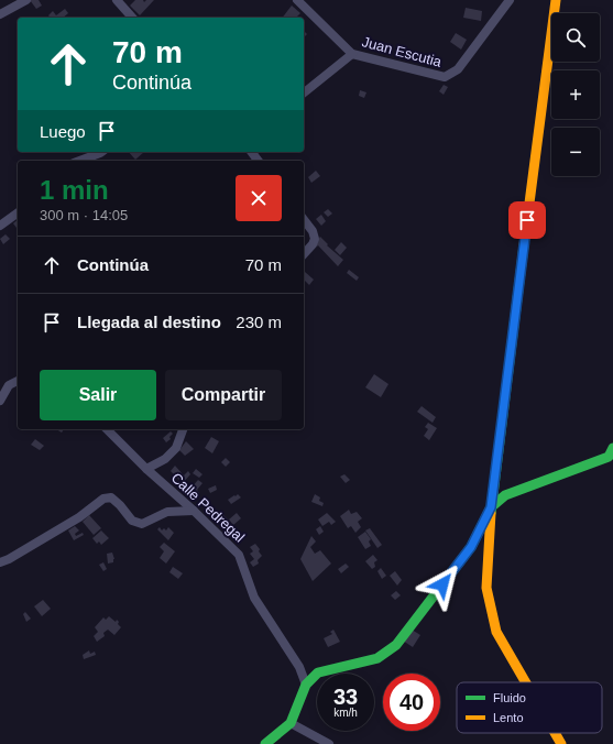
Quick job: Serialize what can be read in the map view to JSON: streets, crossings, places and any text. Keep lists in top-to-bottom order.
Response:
{
  "streets": {
    "street": ["Juan Escutia", "Calle Pedregal"]
  },
  "legend": ["Fluido", "Lento"],
  "page": {
    "map_buttons": ["+", "−"],
    "turn": ["70 m", "Continúa"],
    "then": "Luego",
    "heading": ["1 min", "300 m · 14:05"],
    "list": [
      {
        "name": "Continúa",
        "value": "70 m"
      },
      {
        "name": "Llegada al destino",
        "value": "230 m"
      }
    ],
    "buttons": ["Salir", "Compartir"],
    "speed": "33 km/h",
    "limit": "40"
  }
}
